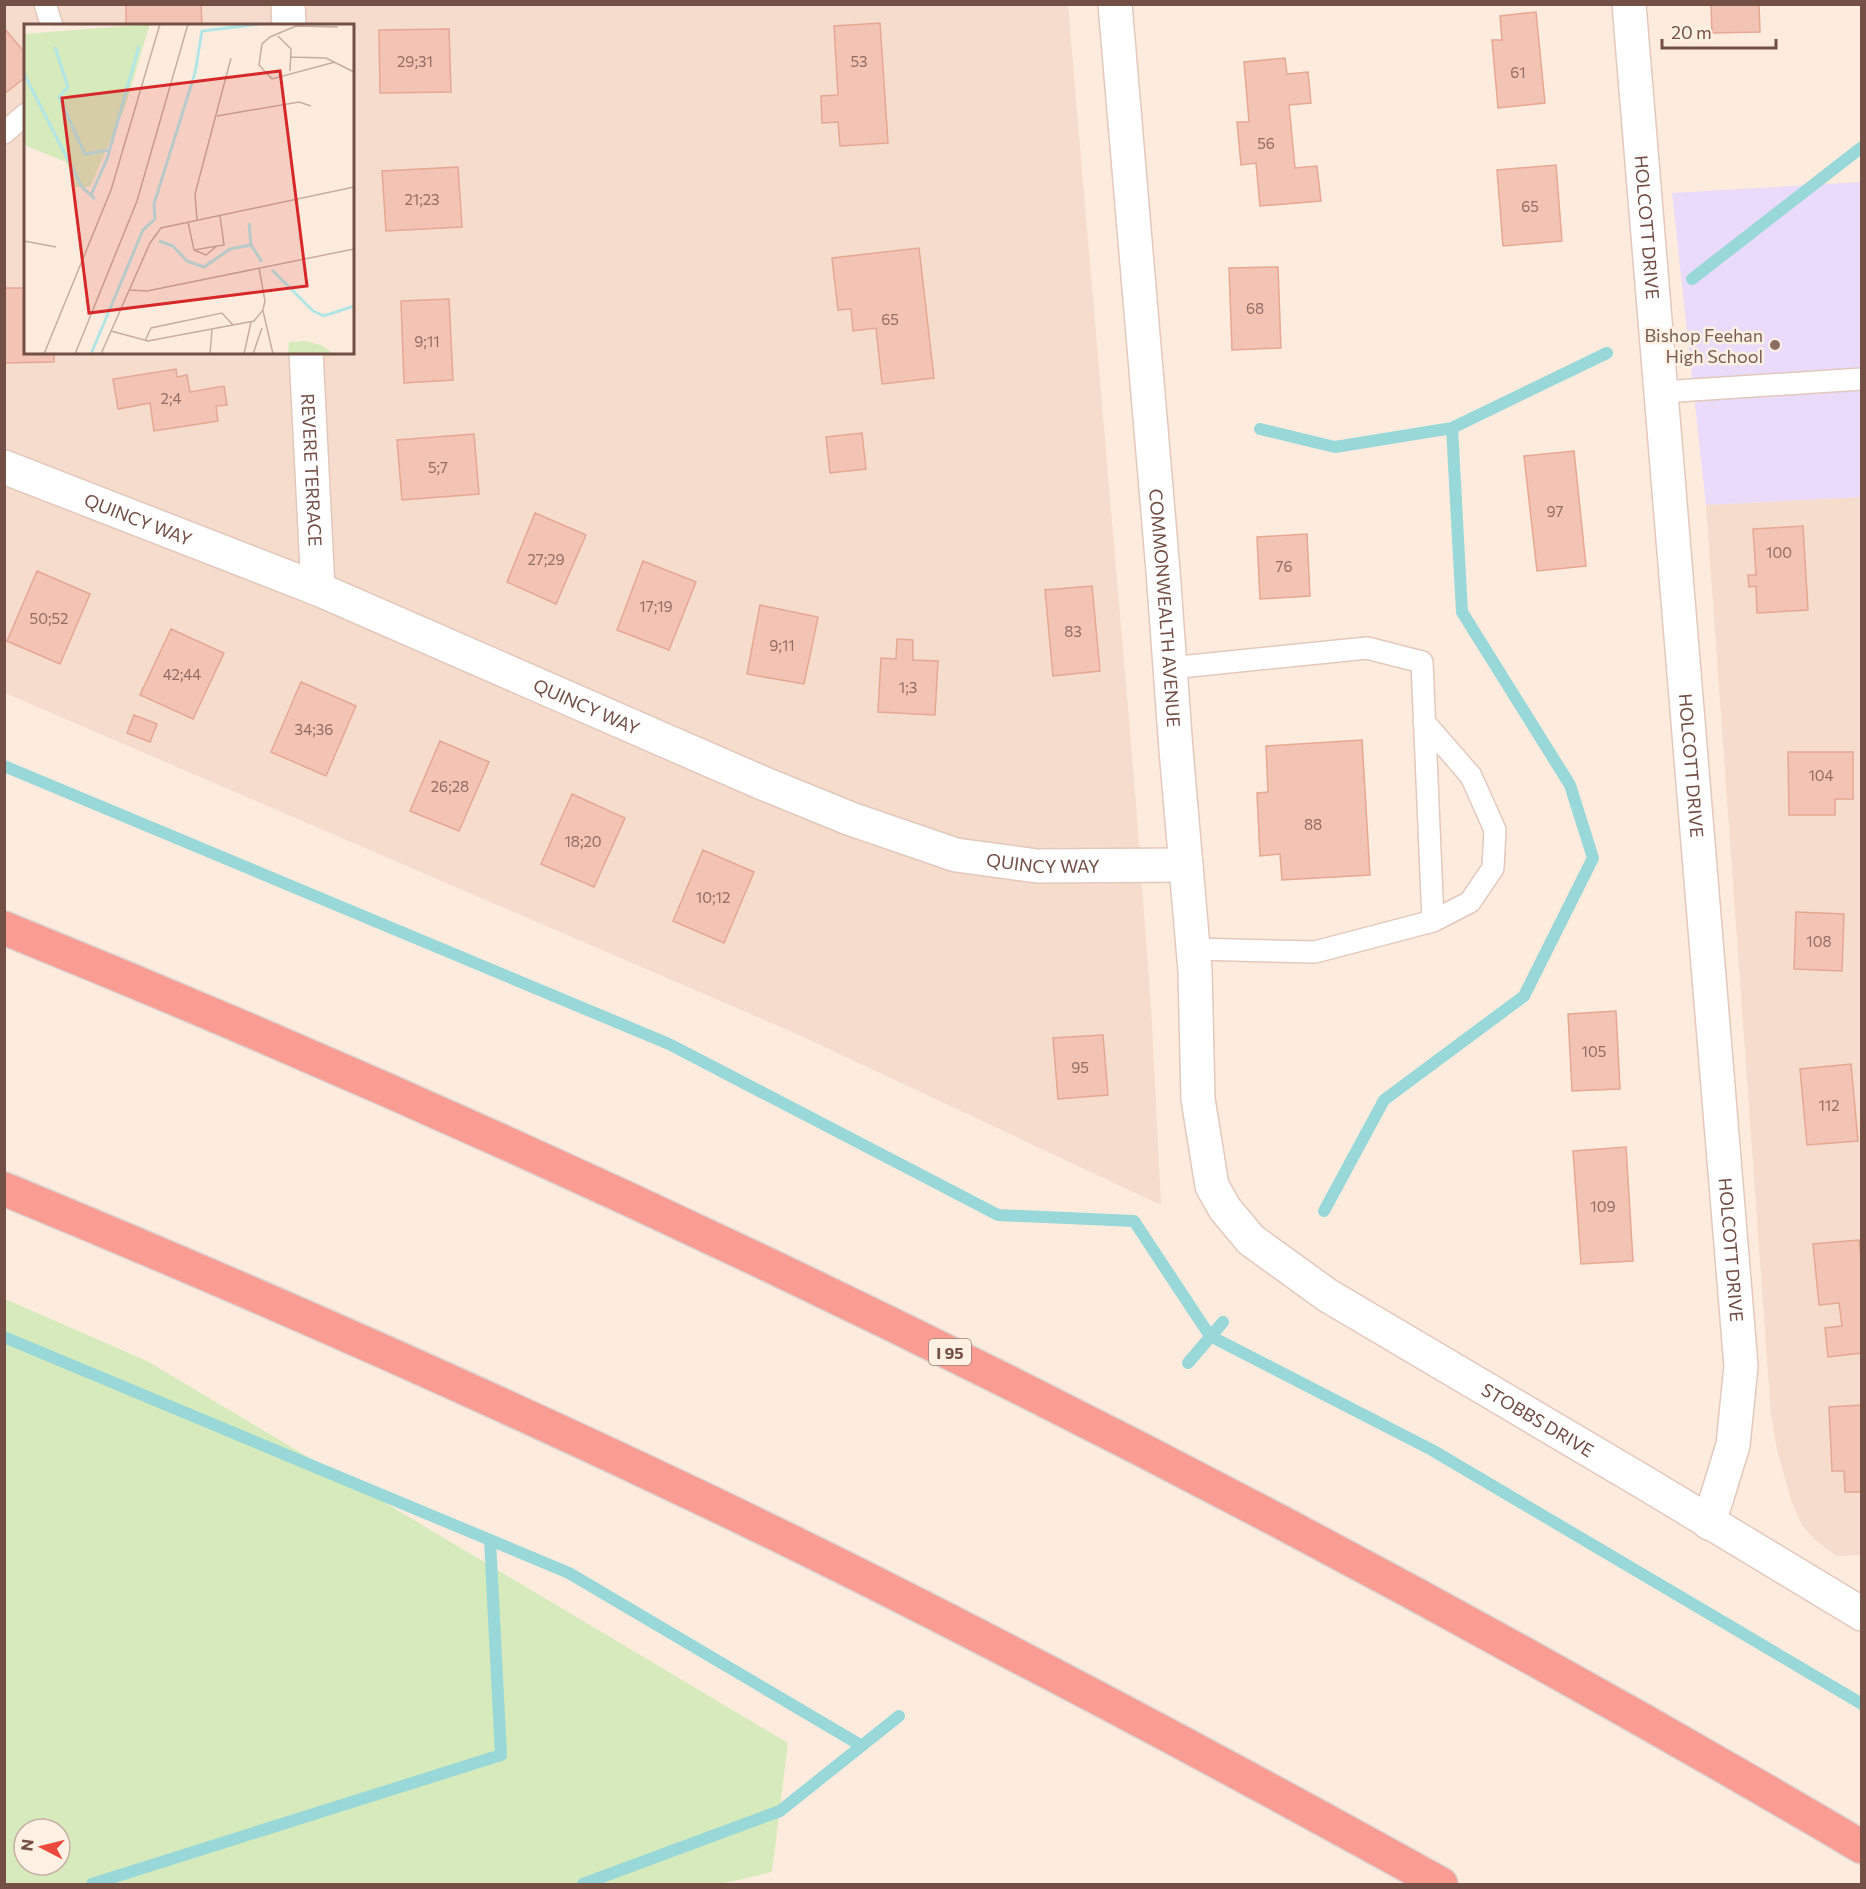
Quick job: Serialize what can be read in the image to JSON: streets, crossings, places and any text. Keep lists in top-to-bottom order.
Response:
{
  "streets": {
    "highway": ["I 95"],
    "street": [
      "HOLCOTT DRIVE",
      "REVERE TERRACE",
      "QUINCY WAY",
      "COMMONWEALTH AVENUE",
      "STOBBS DRIVE"
    ]
  },
  "crossings": [
    ["HOLCOTT DRIVE", "STOBBS DRIVE"],
    ["REVERE TERRACE", "QUINCY WAY"],
    ["QUINCY WAY", "COMMONWEALTH AVENUE"],
    ["COMMONWEALTH AVENUE", "STOBBS DRIVE"]
  ],
  "places": ["Bishop Feehan High School"],
  "house_numbers": [
    "29;31",
    "53",
    "61",
    "56",
    "21;23",
    "65",
    "68",
    "65",
    "9;11",
    "2;4",
    "5;7",
    "97",
    "100",
    "27;29",
    "76",
    "17;19",
    "50;52",
    "83",
    "9;11",
    "42;44",
    "1;3",
    "34;36",
    "104",
    "26;28",
    "88",
    "18;20",
    "10;12",
    "108",
    "105",
    "95",
    "112",
    "109"
  ],
  "scale_bar": "20 m",
  "north": "left"
}
